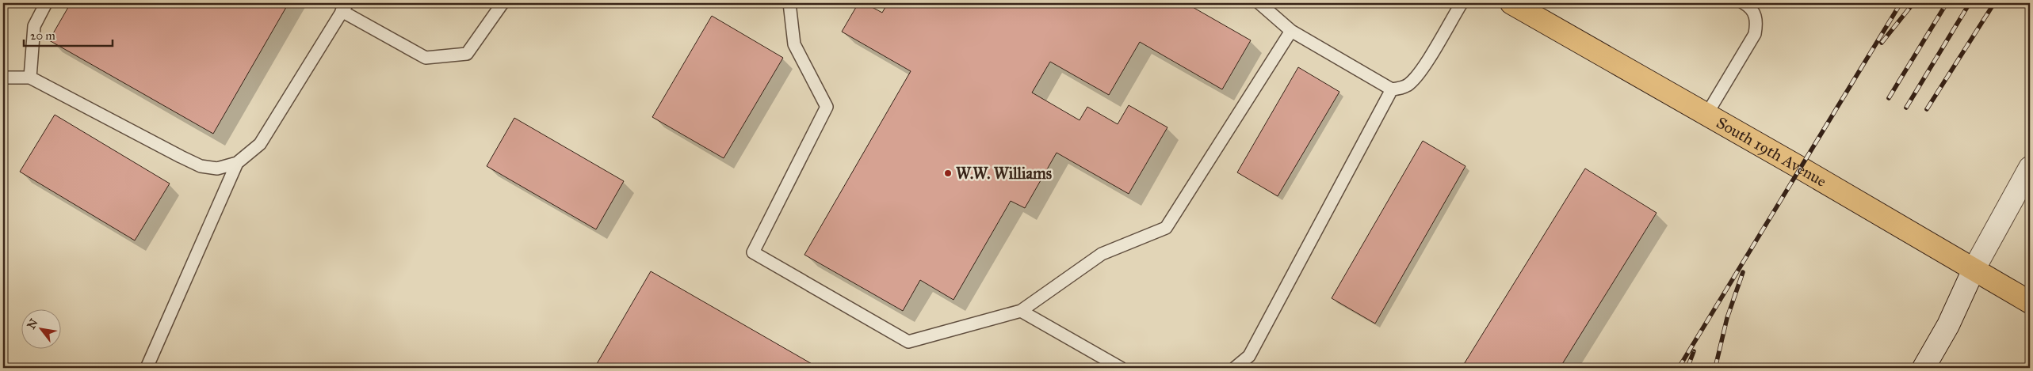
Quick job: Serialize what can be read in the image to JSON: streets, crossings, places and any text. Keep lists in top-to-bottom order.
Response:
{
  "streets": {
    "main road": ["South 19th Avenue"]
  },
  "places": ["W.W. Williams"],
  "scale_bar": "20 m",
  "north": "top left"
}
